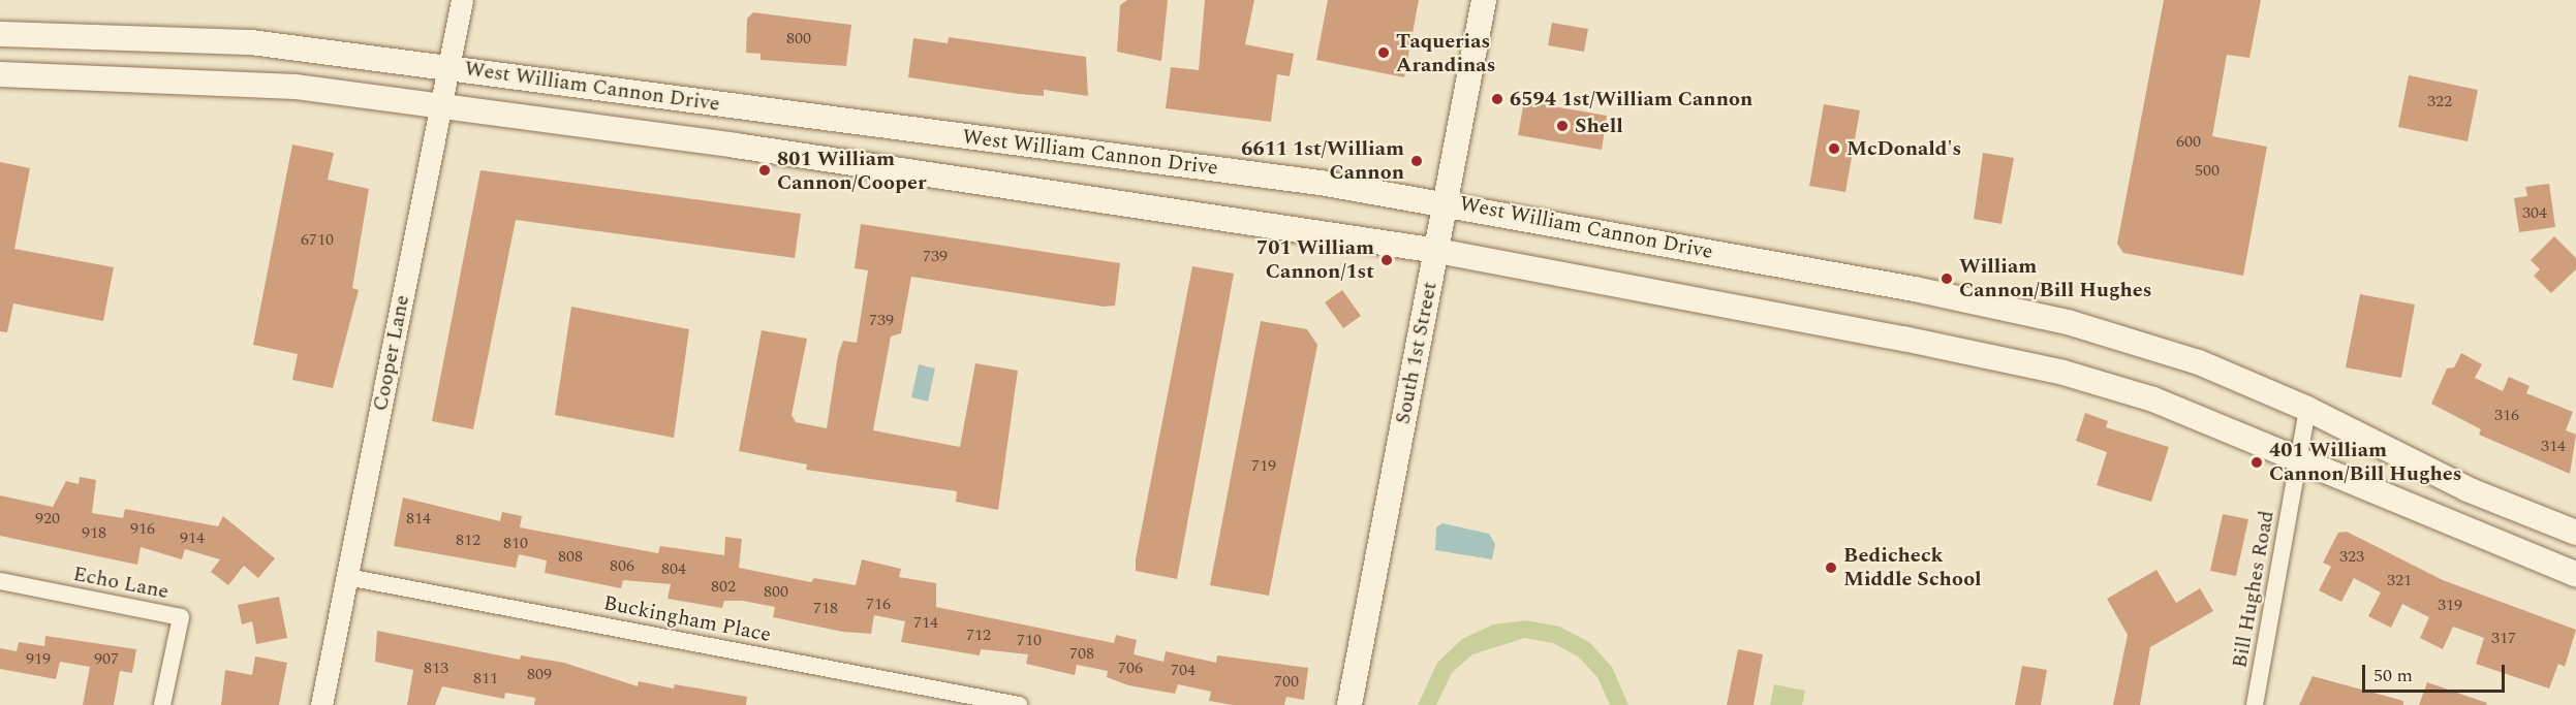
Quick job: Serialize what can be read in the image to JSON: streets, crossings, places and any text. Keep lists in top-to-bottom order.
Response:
{
  "streets": {
    "main road": ["West William Cannon Drive", "South 1st Street"],
    "street": [
      "Cooper Lane",
      "Echo Lane",
      "Bill Hughes Road",
      "Buckingham Place"
    ]
  },
  "crossings": [
    ["West William Cannon Drive", "Cooper Lane"],
    ["West William Cannon Drive", "South 1st Street"],
    ["West William Cannon Drive", "Bill Hughes Road"],
    ["Cooper Lane", "Buckingham Place"]
  ],
  "places": [
    "Taquerias Arandinas",
    "6594 1st/William Cannon",
    "Shell",
    "McDonald's",
    "6611 1st/William Cannon",
    "801 William Cannon/Cooper",
    "701 William Cannon/1st",
    "William Cannon/Bill Hughes",
    "401 William Cannon/Bill Hughes",
    "Bedicheck Middle School"
  ],
  "house_numbers": [
    "800",
    "322",
    "600",
    "500",
    "304",
    "6710",
    "739",
    "739",
    "316",
    "314",
    "719",
    "920",
    "814",
    "916",
    "918",
    "914",
    "812",
    "810",
    "808",
    "323",
    "806",
    "804",
    "321",
    "802",
    "800",
    "716",
    "319",
    "718",
    "714",
    "712",
    "317",
    "710",
    "708",
    "919",
    "907",
    "813",
    "706",
    "704",
    "809",
    "811",
    "700"
  ],
  "scale_bar": "50 m"
}
